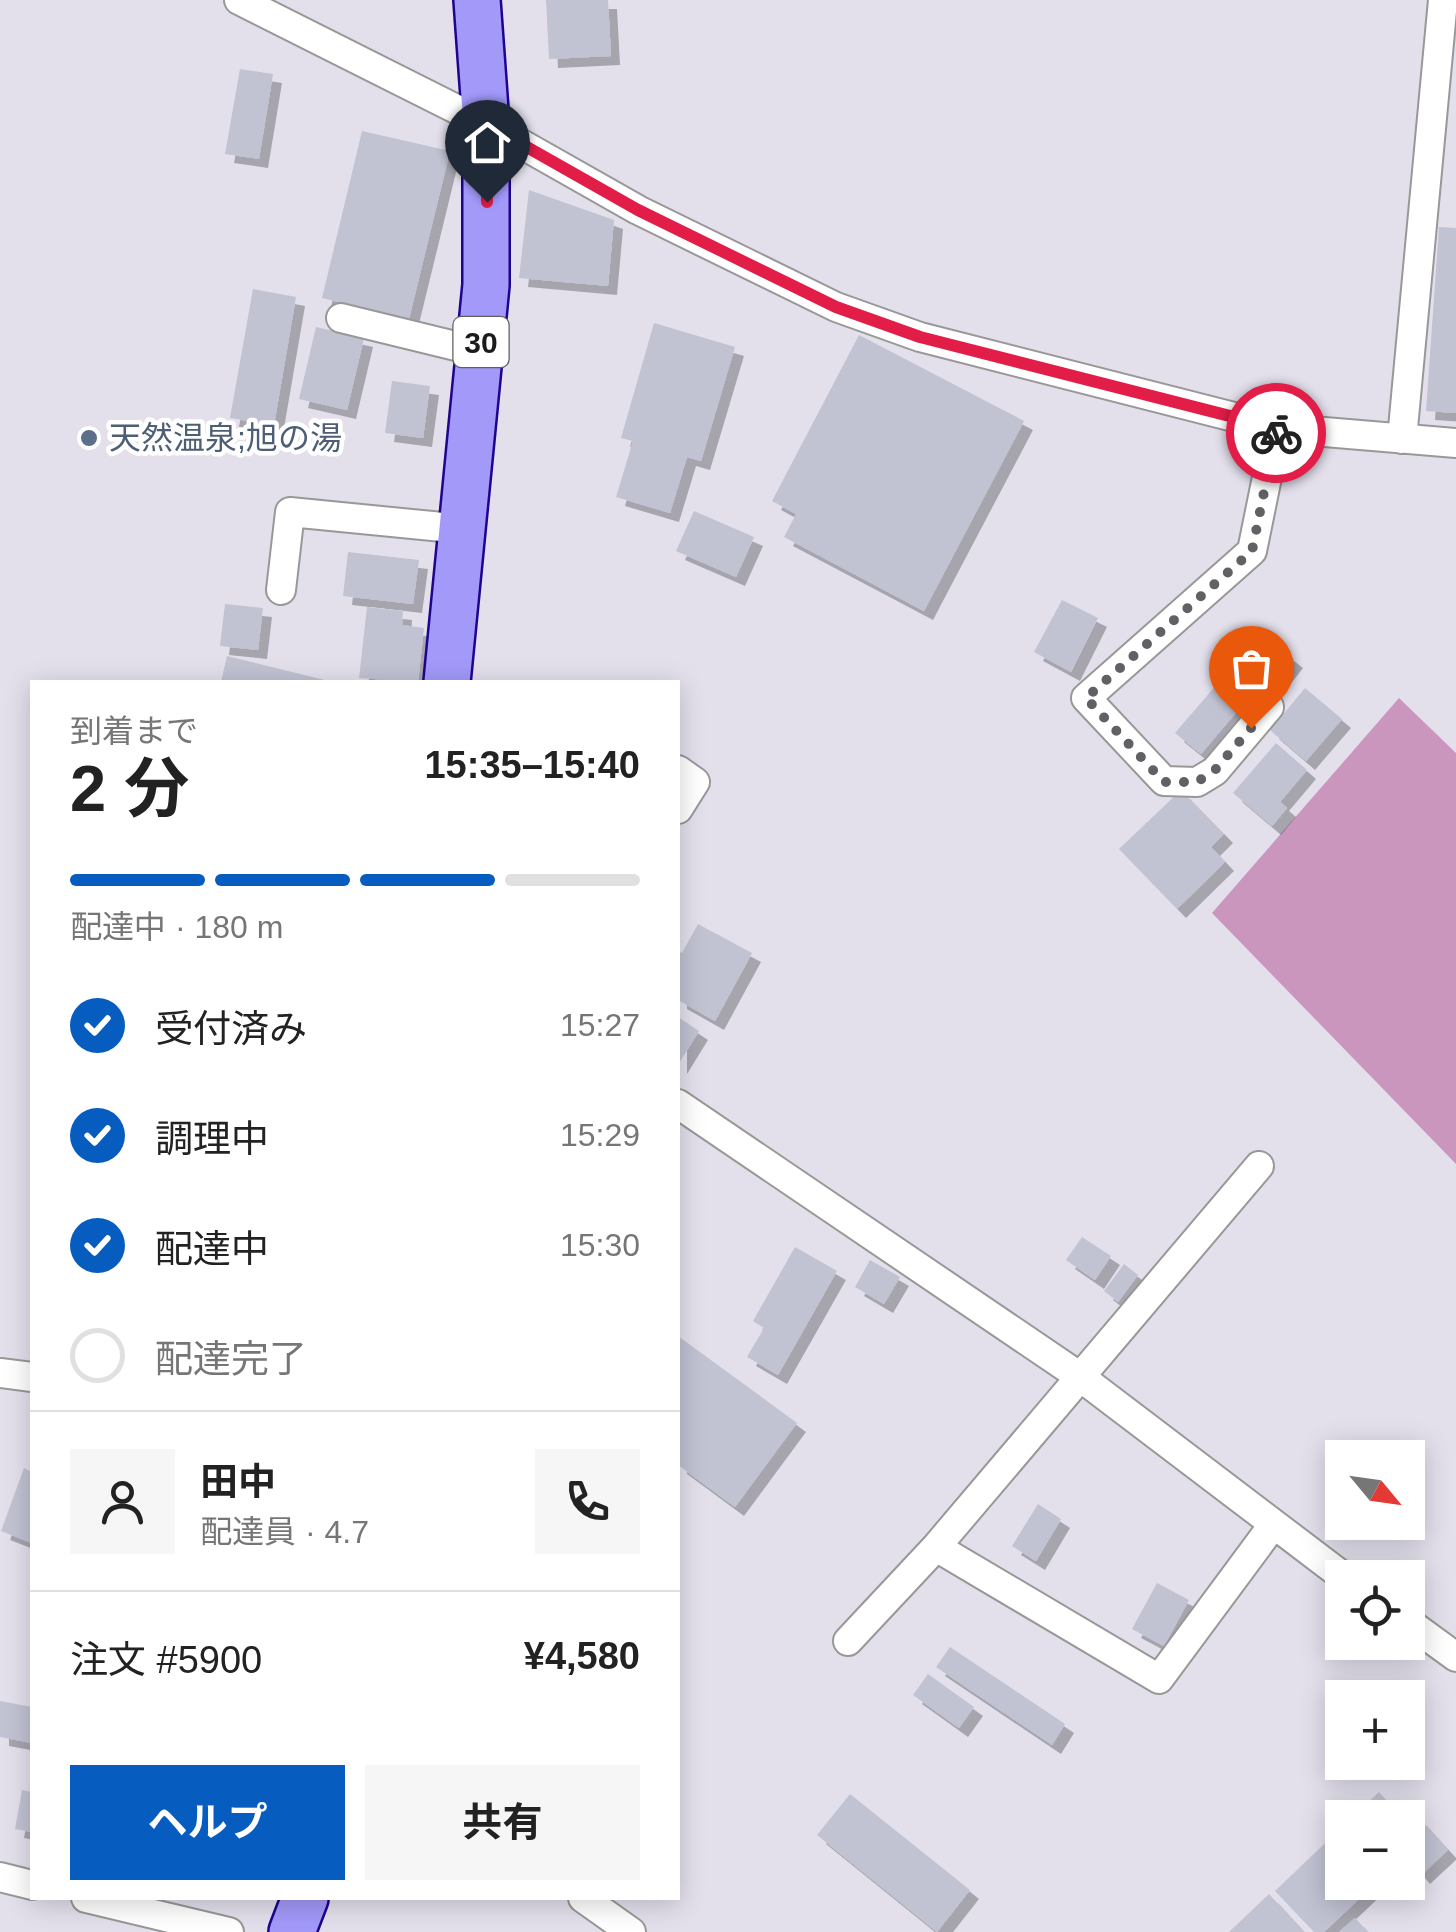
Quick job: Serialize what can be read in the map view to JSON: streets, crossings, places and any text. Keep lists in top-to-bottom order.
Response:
{
  "streets": {
    "main road": ["30"]
  },
  "places": ["天然温泉;旭の湯"],
  "north": "bottom right",
  "page": {
    "heading": ["2 分", "到着まで", "15:35–15:40"],
    "panel": [
      "田中",
      "配達員 · 4.7",
      "注文 #5900",
      "¥4,580"
    ],
    "bar": "配達中 · 180 m",
    "list": [
      ["受付済み", "15:27"],
      ["調理中", "15:29"],
      ["配達中", "15:30"],
      "配達完了"
    ],
    "map_buttons": ["+", "−"],
    "buttons": ["ヘルプ", "共有"]
  }
}
